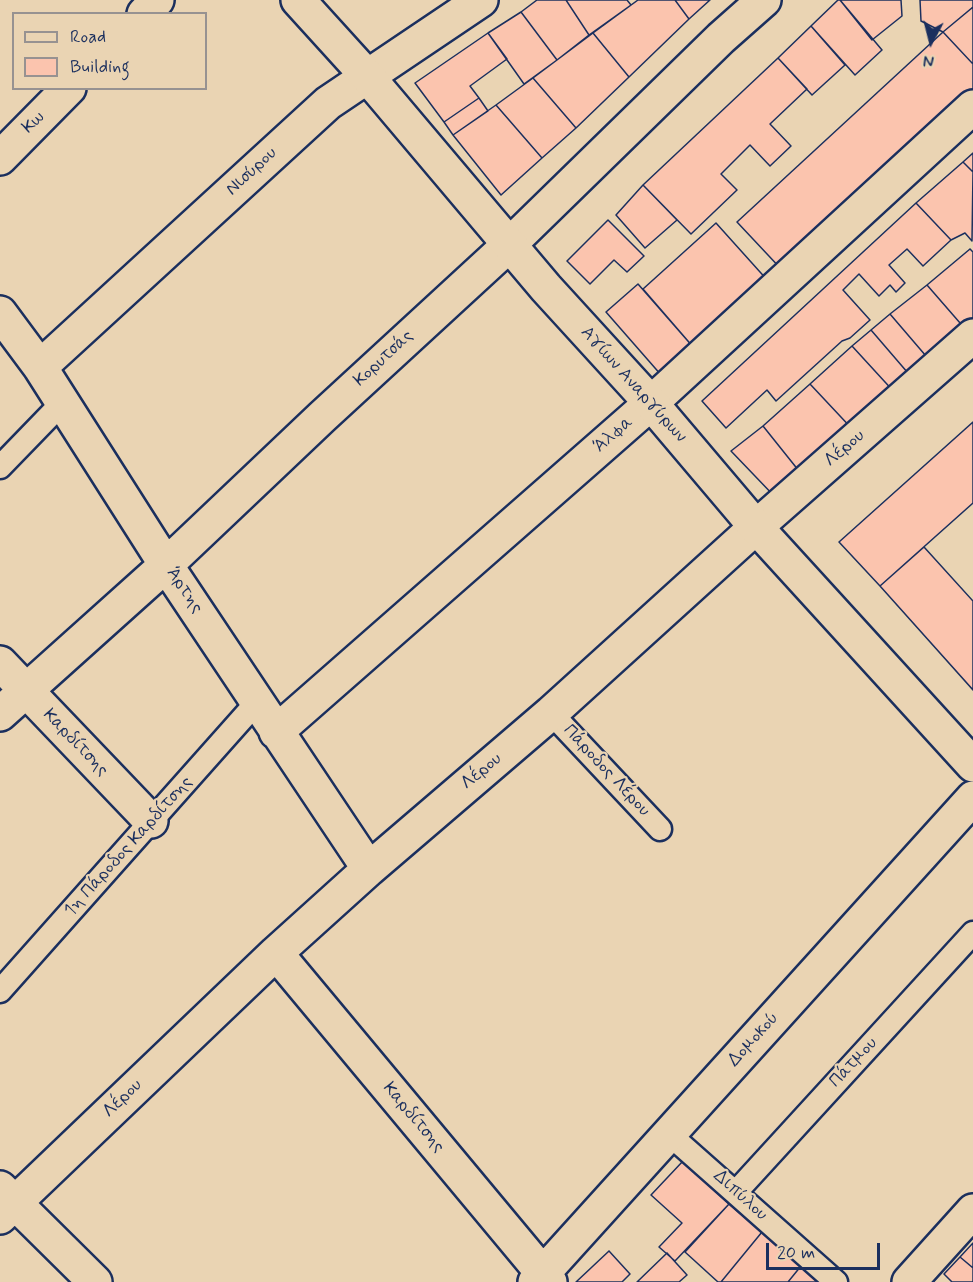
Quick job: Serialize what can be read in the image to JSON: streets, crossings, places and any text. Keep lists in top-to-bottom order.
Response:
{
  "streets": {
    "street": [
      "Κω",
      "Νισύρου",
      "Κορυτσάς",
      "Αγίων Αναργύρων",
      "Άλφα",
      "Λέρου",
      "Άρτης",
      "Καρδίτσης",
      "Δομοκού"
    ],
    "lane": [
      "Πάροδος Λέρου",
      "1η Πάροδος Καρδίτσης",
      "Πάτμου",
      "Διπύλου"
    ]
  },
  "crossings": [
    ["Νισύρου", "Αγίων Αναργύρων"],
    ["Νισύρου", "Άρτης"],
    ["Κορυτσάς", "Αγίων Αναργύρων"],
    ["Κορυτσάς", "Άρτης"],
    ["Κορυτσάς", "Καρδίτσης"],
    ["Αγίων Αναργύρων", "Άλφα"],
    ["Αγίων Αναργύρων", "Λέρου"],
    ["Άλφα", "Άρτης"],
    ["Λέρου", "Άρτης"],
    ["Λέρου", "Καρδίτσης"],
    ["Λέρου", "Πάροδος Λέρου"],
    ["Άρτης", "1η Πάροδος Καρδίτσης"],
    ["Καρδίτσης", "1η Πάροδος Καρδίτσης"],
    ["Καρδίτσης", "Δομοκού"],
    ["Δομοκού", "Διπύλου"],
    ["Πάτμου", "Διπύλου"]
  ],
  "legend": ["Road", "Building"],
  "scale_bar": "20 m",
  "north": "bottom"
}
